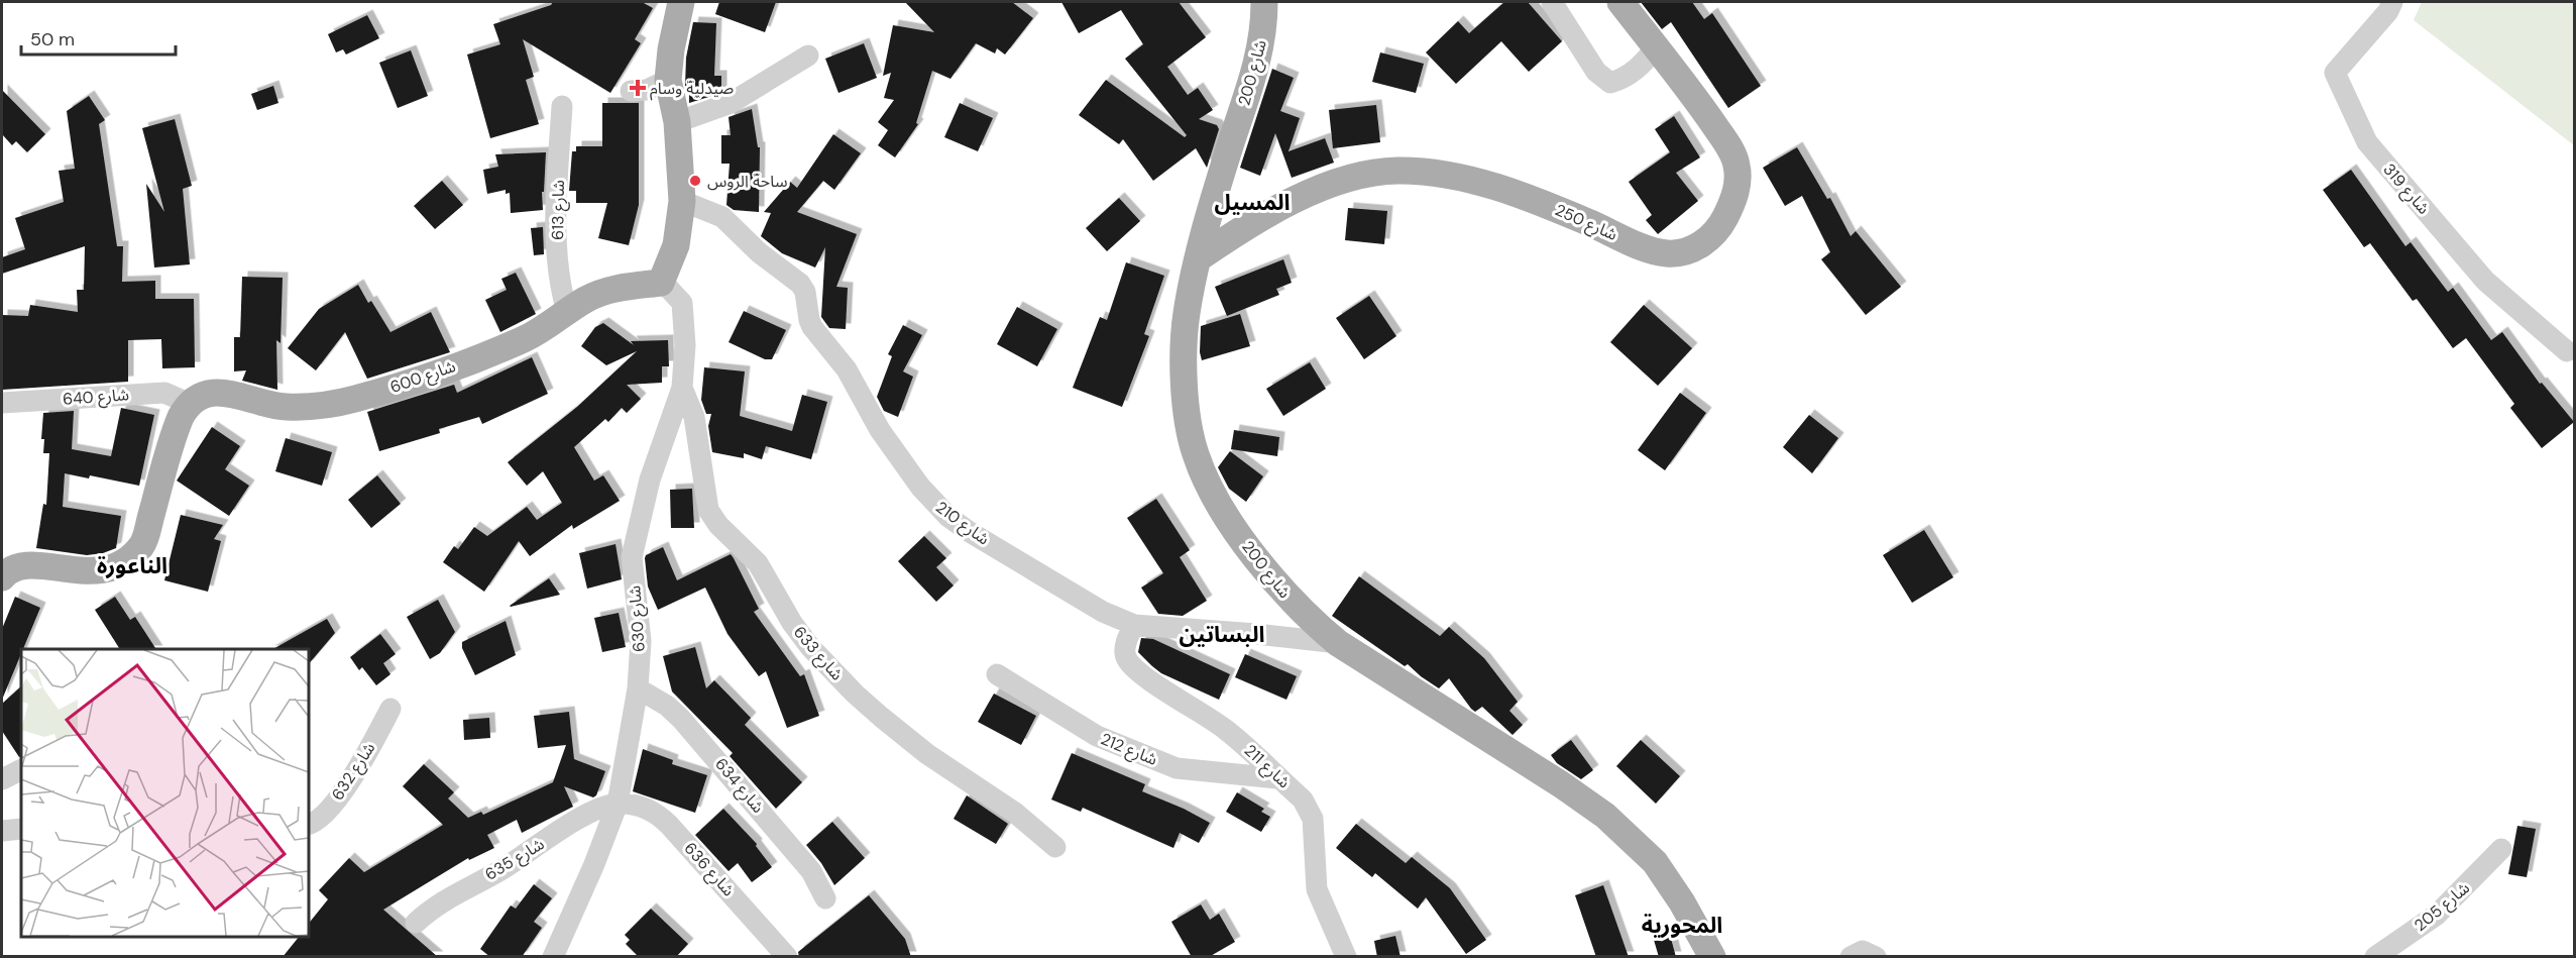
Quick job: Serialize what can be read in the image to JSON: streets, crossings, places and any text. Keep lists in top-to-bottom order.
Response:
{
  "streets": {
    "main road": ["شارع 200", "شارع 250", "شارع 600"],
    "street": [
      "شارع 319",
      "شارع 613",
      "شارع 640",
      "شارع 210",
      "شارع 630",
      "شارع 633",
      "شارع 212",
      "شارع 211",
      "شارع 632",
      "شارع 634",
      "شارع 635",
      "شارع 636",
      "شارع 205"
    ]
  },
  "crossings": [
    ["شارع 200", "شارع 250"],
    ["شارع 200", "شارع 210"],
    ["شارع 613", "شارع 600"],
    ["شارع 600", "شارع 640"],
    ["شارع 600", "شارع 630"],
    ["شارع 210", "شارع 211"],
    ["شارع 630", "شارع 633"],
    ["شارع 630", "شارع 634"],
    ["شارع 630", "شارع 635"],
    ["شارع 630", "شارع 636"],
    ["شارع 212", "شارع 211"],
    ["شارع 635", "شارع 636"]
  ],
  "districts": [
    "المسيل",
    "الناعورة",
    "البساتين",
    "المحورية"
  ],
  "places": {
    "health": ["صيدلية وسام"],
    "other": ["ساحة الروس"]
  },
  "scale_bar": "50 m"
}
